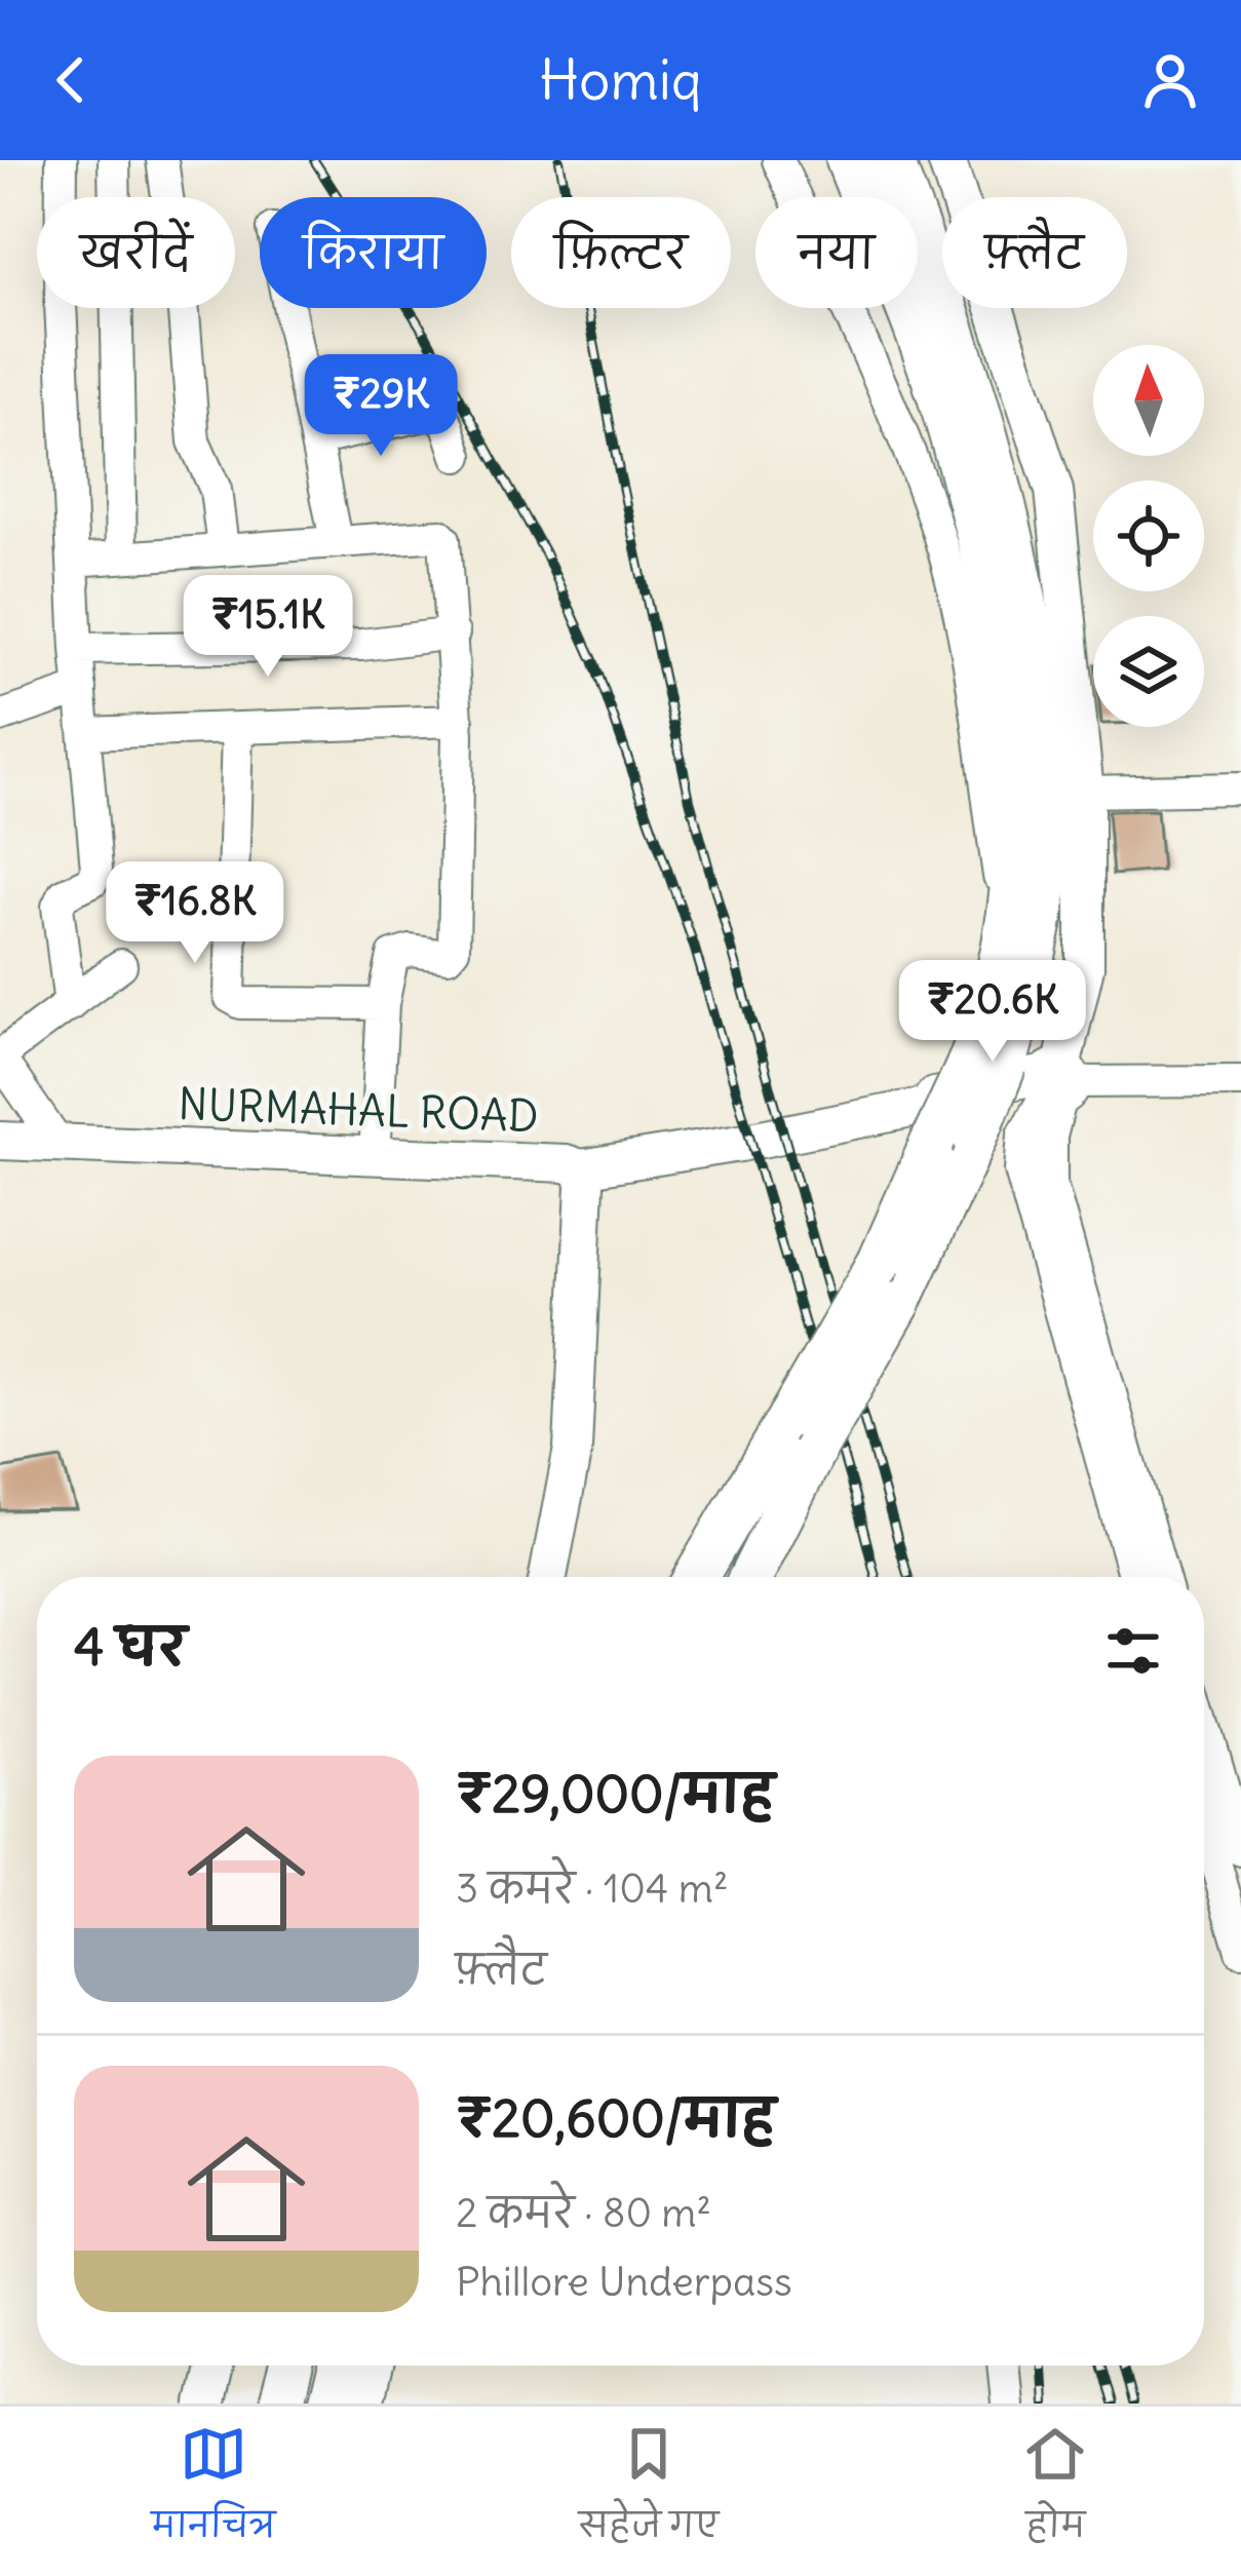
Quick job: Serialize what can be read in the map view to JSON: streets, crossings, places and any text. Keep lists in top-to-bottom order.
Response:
{
  "streets": {
    "main road": ["NURMAHAL ROAD"]
  },
  "north": "top",
  "page": {
    "header": "Homiq",
    "chip": [
      "खरीदें",
      "किराया",
      "फ़िल्टर",
      "नया",
      "फ़्लैट"
    ],
    "price": [
      "₹29K",
      "₹15.1K",
      "₹16.8K",
      "₹20.6K"
    ],
    "heading": "4 घर",
    "list": [
      {
        "name": "₹29,000/माह",
        "note": "3 कमरे · 104 m² · फ़्लैट"
      },
      {
        "name": "₹20,600/माह",
        "note": "2 कमरे · 80 m² · Phillore Underpass"
      }
    ],
    "tabs": ["मानचित्र", "सहेजे गए", "होम"]
  }
}
